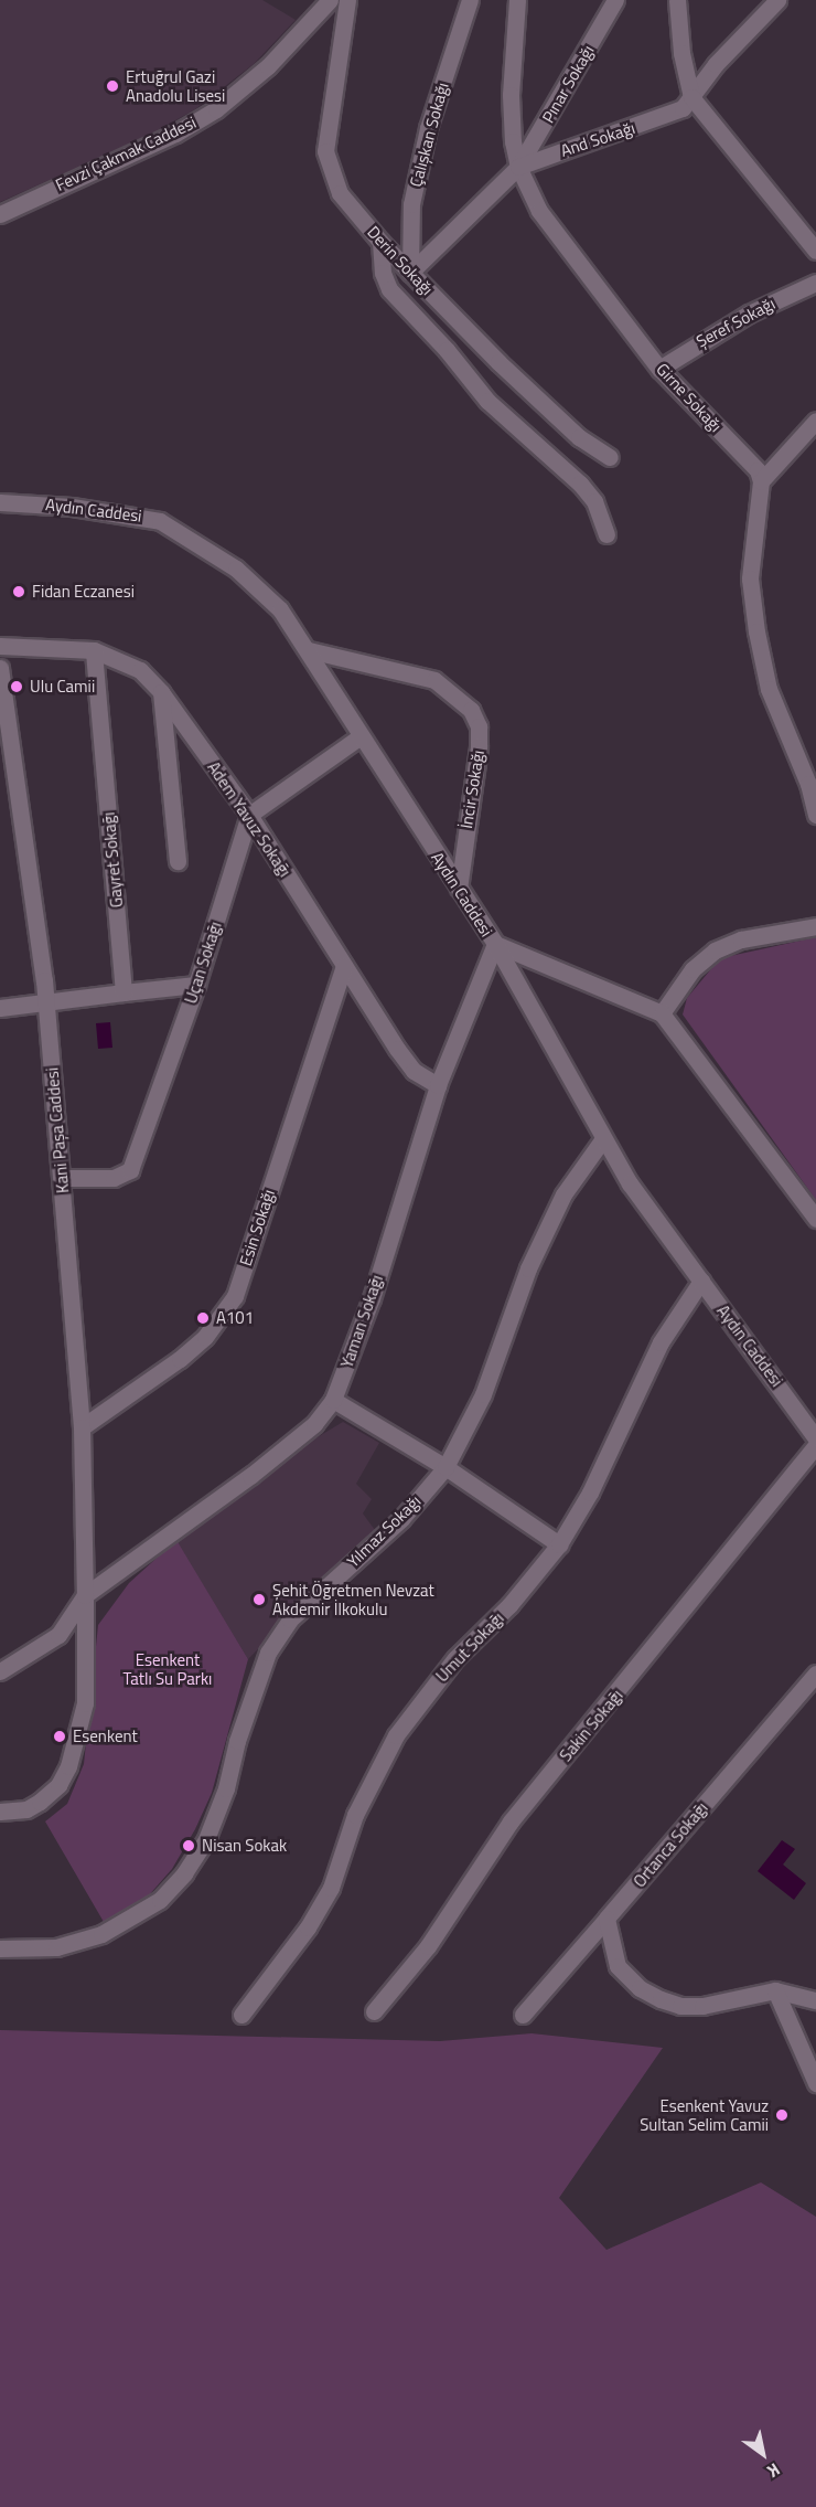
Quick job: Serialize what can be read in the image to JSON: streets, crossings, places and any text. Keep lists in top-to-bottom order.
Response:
{
  "streets": {
    "street": [
      "Pınar Sokağı",
      "Çalışkan Sokağı",
      "And Sokağı",
      "Fevzi Çakmak Caddesi",
      "Derin Sokağı",
      "Şeref Sokağı",
      "Girne Sokağı",
      "Aydın Caddesi",
      "İncir Sokağı",
      "Adem Yavuz Sokağı",
      "Gayret Sokağı",
      "Uçan Sokağı",
      "Kani Paşa Caddesi",
      "Esin Sokağı",
      "Yaman Sokağı",
      "Yılmaz Sokağı",
      "Umut Sokağı",
      "Sakin Sokağı",
      "Ortanca Sokağı"
    ]
  },
  "crossings": [
    ["Pınar Sokağı", "And Sokağı"],
    ["Pınar Sokağı", "Girne Sokağı"],
    ["Çalışkan Sokağı", "And Sokağı"],
    ["Çalışkan Sokağı", "Derin Sokağı"],
    ["And Sokağı", "Derin Sokağı"],
    ["And Sokağı", "Girne Sokağı"],
    ["Şeref Sokağı", "Girne Sokağı"],
    ["Aydın Caddesi", "İncir Sokağı"],
    ["Aydın Caddesi", "Yaman Sokağı"],
    ["Aydın Caddesi", "Yılmaz Sokağı"],
    ["Aydın Caddesi", "Umut Sokağı"],
    ["Adem Yavuz Sokağı", "Gayret Sokağı"],
    ["Adem Yavuz Sokağı", "Uçan Sokağı"],
    ["Adem Yavuz Sokağı", "Esin Sokağı"],
    ["Adem Yavuz Sokağı", "Yaman Sokağı"],
    ["Uçan Sokağı", "Kani Paşa Caddesi"],
    ["Kani Paşa Caddesi", "Esin Sokağı"],
    ["Kani Paşa Caddesi", "Yaman Sokağı"]
  ],
  "parks": ["Esenkent Tatlı Su Parkı"],
  "places": [
    "Ertuğrul Gazi Anadolu Lisesi",
    "Fidan Eczanesi",
    "Ulu Camii",
    "A101",
    "Şehit Öğretmen Nevzat Akdemir İlkokulu",
    "Esenkent",
    "Nisan Sokak",
    "Esenkent Yavuz Sultan Selim Camii"
  ],
  "north": "bottom right"
}
